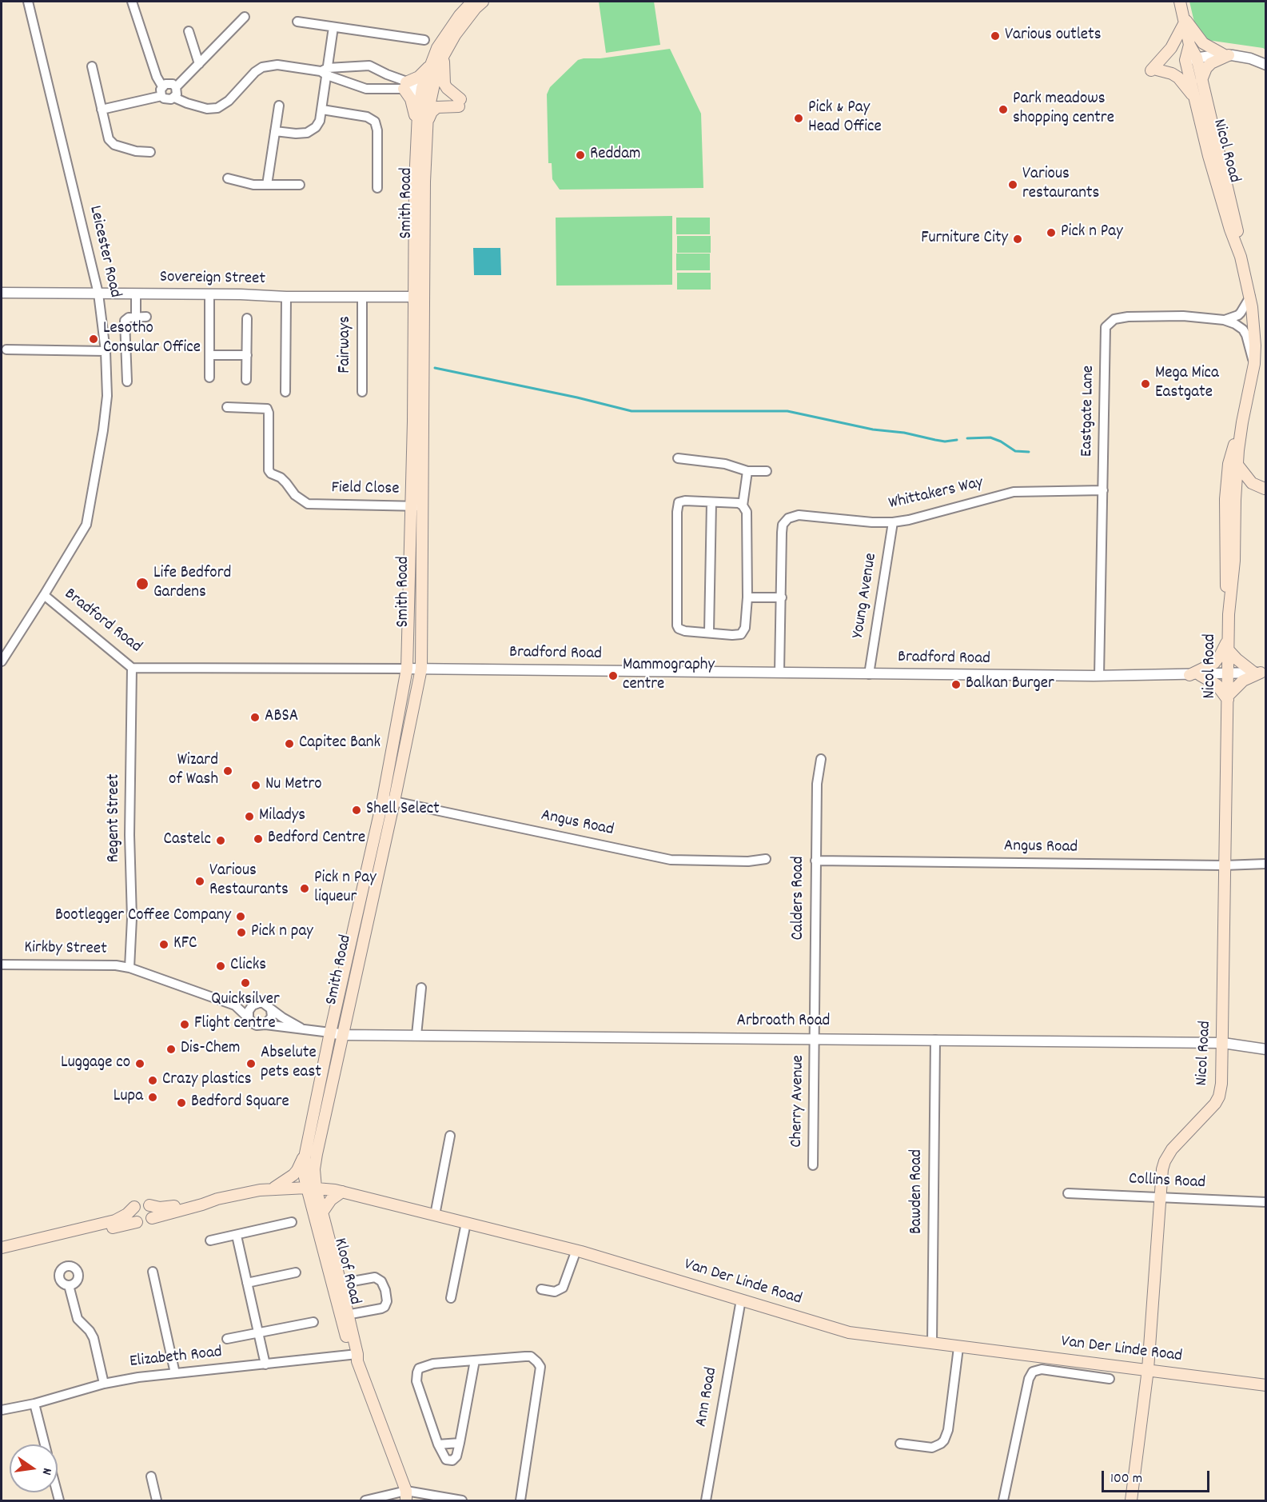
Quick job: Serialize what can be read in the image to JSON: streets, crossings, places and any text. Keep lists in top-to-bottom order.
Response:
{
  "streets": {
    "main road": [
      "Nicol Road",
      "Smith Road",
      "Kloof Road",
      "Van Der Linde Road"
    ],
    "street": [
      "Leicester Road",
      "Sovereign Street",
      "Fairways",
      "Eastgate Lane",
      "Field Close",
      "Whittakers Way",
      "Young Avenue",
      "Bradford Road",
      "Regent Street",
      "Angus Road",
      "Calders Road",
      "Kirkby Street",
      "Arbroath Road",
      "Cherry Avenue",
      "Collins Road",
      "Bawden Road",
      "Elizabeth Road",
      "Ann Road"
    ]
  },
  "crossings": [
    ["Nicol Road", "Eastgate Lane"],
    ["Nicol Road", "Bradford Road"],
    ["Nicol Road", "Angus Road"],
    ["Nicol Road", "Arbroath Road"],
    ["Nicol Road", "Collins Road"],
    ["Nicol Road", "Van Der Linde Road"],
    ["Smith Road", "Sovereign Street"],
    ["Smith Road", "Field Close"],
    ["Smith Road", "Bradford Road"],
    ["Smith Road", "Angus Road"],
    ["Smith Road", "Arbroath Road"],
    ["Smith Road", "Kloof Road"],
    ["Smith Road", "Van Der Linde Road"],
    ["Leicester Road", "Sovereign Street"],
    ["Leicester Road", "Bradford Road"],
    ["Sovereign Street", "Fairways"],
    ["Eastgate Lane", "Whittakers Way"],
    ["Eastgate Lane", "Bradford Road"],
    ["Whittakers Way", "Young Avenue"],
    ["Whittakers Way", "Bradford Road"],
    ["Young Avenue", "Bradford Road"],
    ["Bradford Road", "Regent Street"],
    ["Regent Street", "Kirkby Street"],
    ["Angus Road", "Calders Road"],
    ["Calders Road", "Arbroath Road"],
    ["Calders Road", "Cherry Avenue"],
    ["Arbroath Road", "Cherry Avenue"],
    ["Arbroath Road", "Bawden Road"],
    ["Bawden Road", "Van Der Linde Road"],
    ["Kloof Road", "Van Der Linde Road"],
    ["Kloof Road", "Elizabeth Road"],
    ["Van Der Linde Road", "Ann Road"]
  ],
  "places": [
    "Various outlets",
    "Park meadows shopping centre",
    "Pick & Pay Head Office",
    "Reddam",
    "Various restaurants",
    "Pick n Pay",
    "Furniture City",
    "Lesotho Consular Office",
    "Mega Mica Eastgate",
    "Life Bedford Gardens",
    "Mammography centre",
    "Balkan Burger",
    "ABSA",
    "Capitec Bank",
    "Wizard of Wash",
    "Nu Metro",
    "Shell Select",
    "Miladys",
    "Bedford Centre",
    "Castelc",
    "Various Restaurants",
    "Pick n Pay liqueur",
    "Bootlegger Coffee Company",
    "Pick n pay",
    "KFC",
    "Clicks",
    "Quicksilver",
    "Flight centre",
    "Dis-Chem",
    "Luggage co",
    "Abselute pets east",
    "Crazy plastics",
    "Lupa",
    "Bedford Square"
  ],
  "scale_bar": "100 m",
  "north": "right"
}
